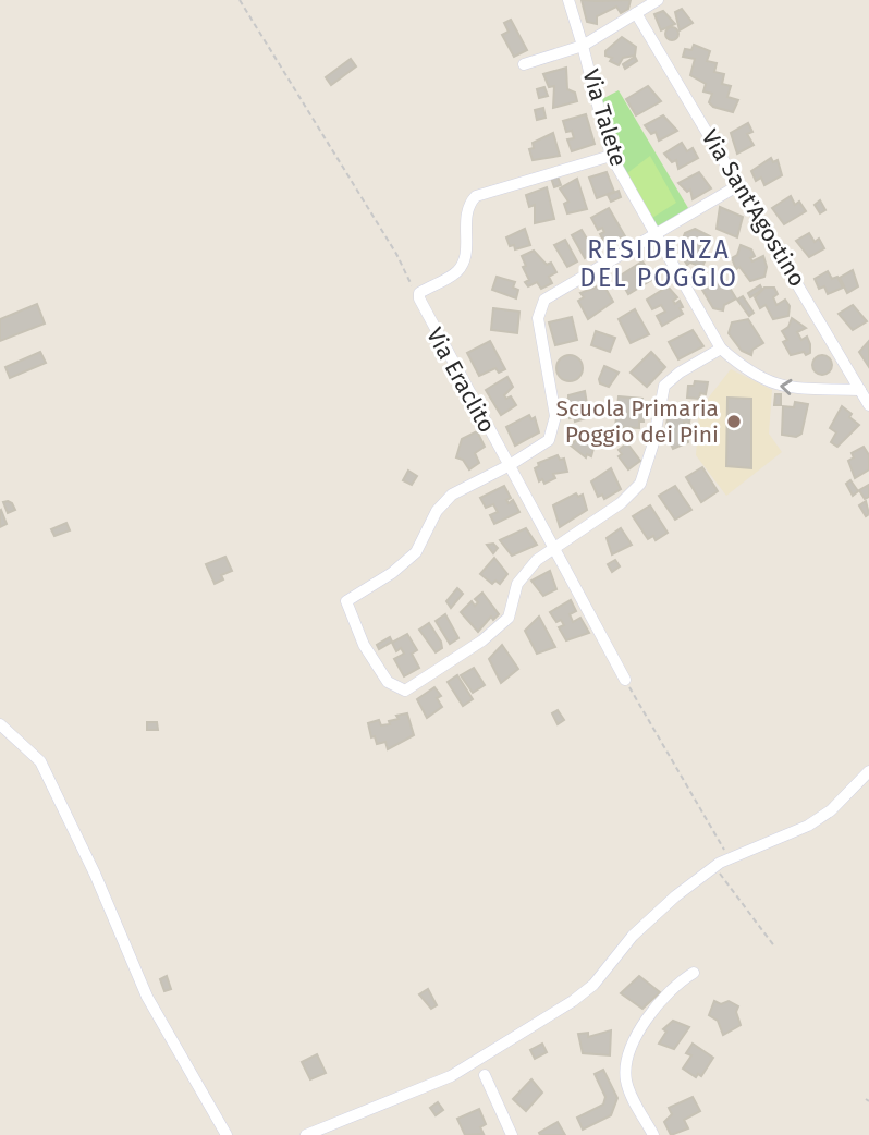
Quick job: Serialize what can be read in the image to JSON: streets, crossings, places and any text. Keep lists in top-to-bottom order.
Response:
{
  "streets": {
    "street": ["Via Talete", "Via Sant'Agostino", "Via Eraclito"]
  },
  "crossings": [
    ["Via Talete", "Via Sant'Agostino"]
  ],
  "districts": ["RESIDENZA DEL POGGIO"],
  "places": ["Scuola Primaria Poggio dei Pini"]
}
